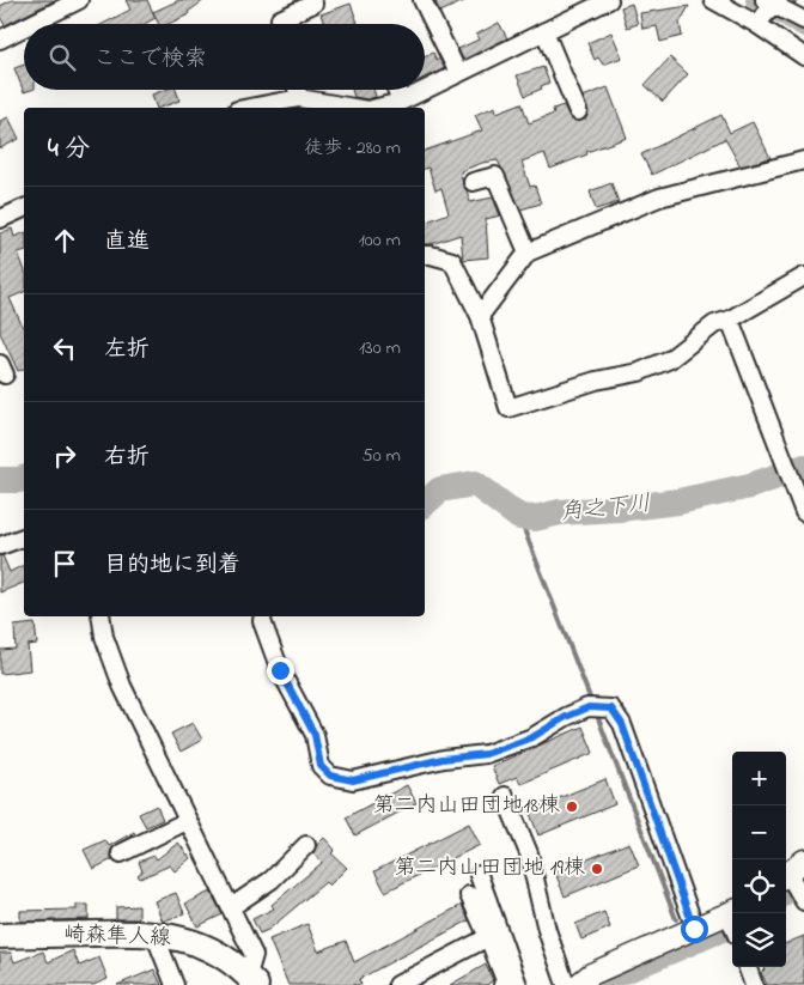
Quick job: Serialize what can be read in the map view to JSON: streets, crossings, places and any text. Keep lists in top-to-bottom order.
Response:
{
  "streets": {
    "main road": ["崎森隼人線"]
  },
  "water": ["角之下川"],
  "places": ["第二内山田団地18棟", "第二内山田団地 19棟"],
  "page": {
    "search": "ここで検索",
    "heading": ["4 分", "徒歩 · 280 m"],
    "list": [
      ["直進", "100 m"],
      ["左折", "130 m"],
      ["右折", "50 m"],
      "目的地に到着"
    ],
    "map_buttons": ["+", "−"]
  }
}
